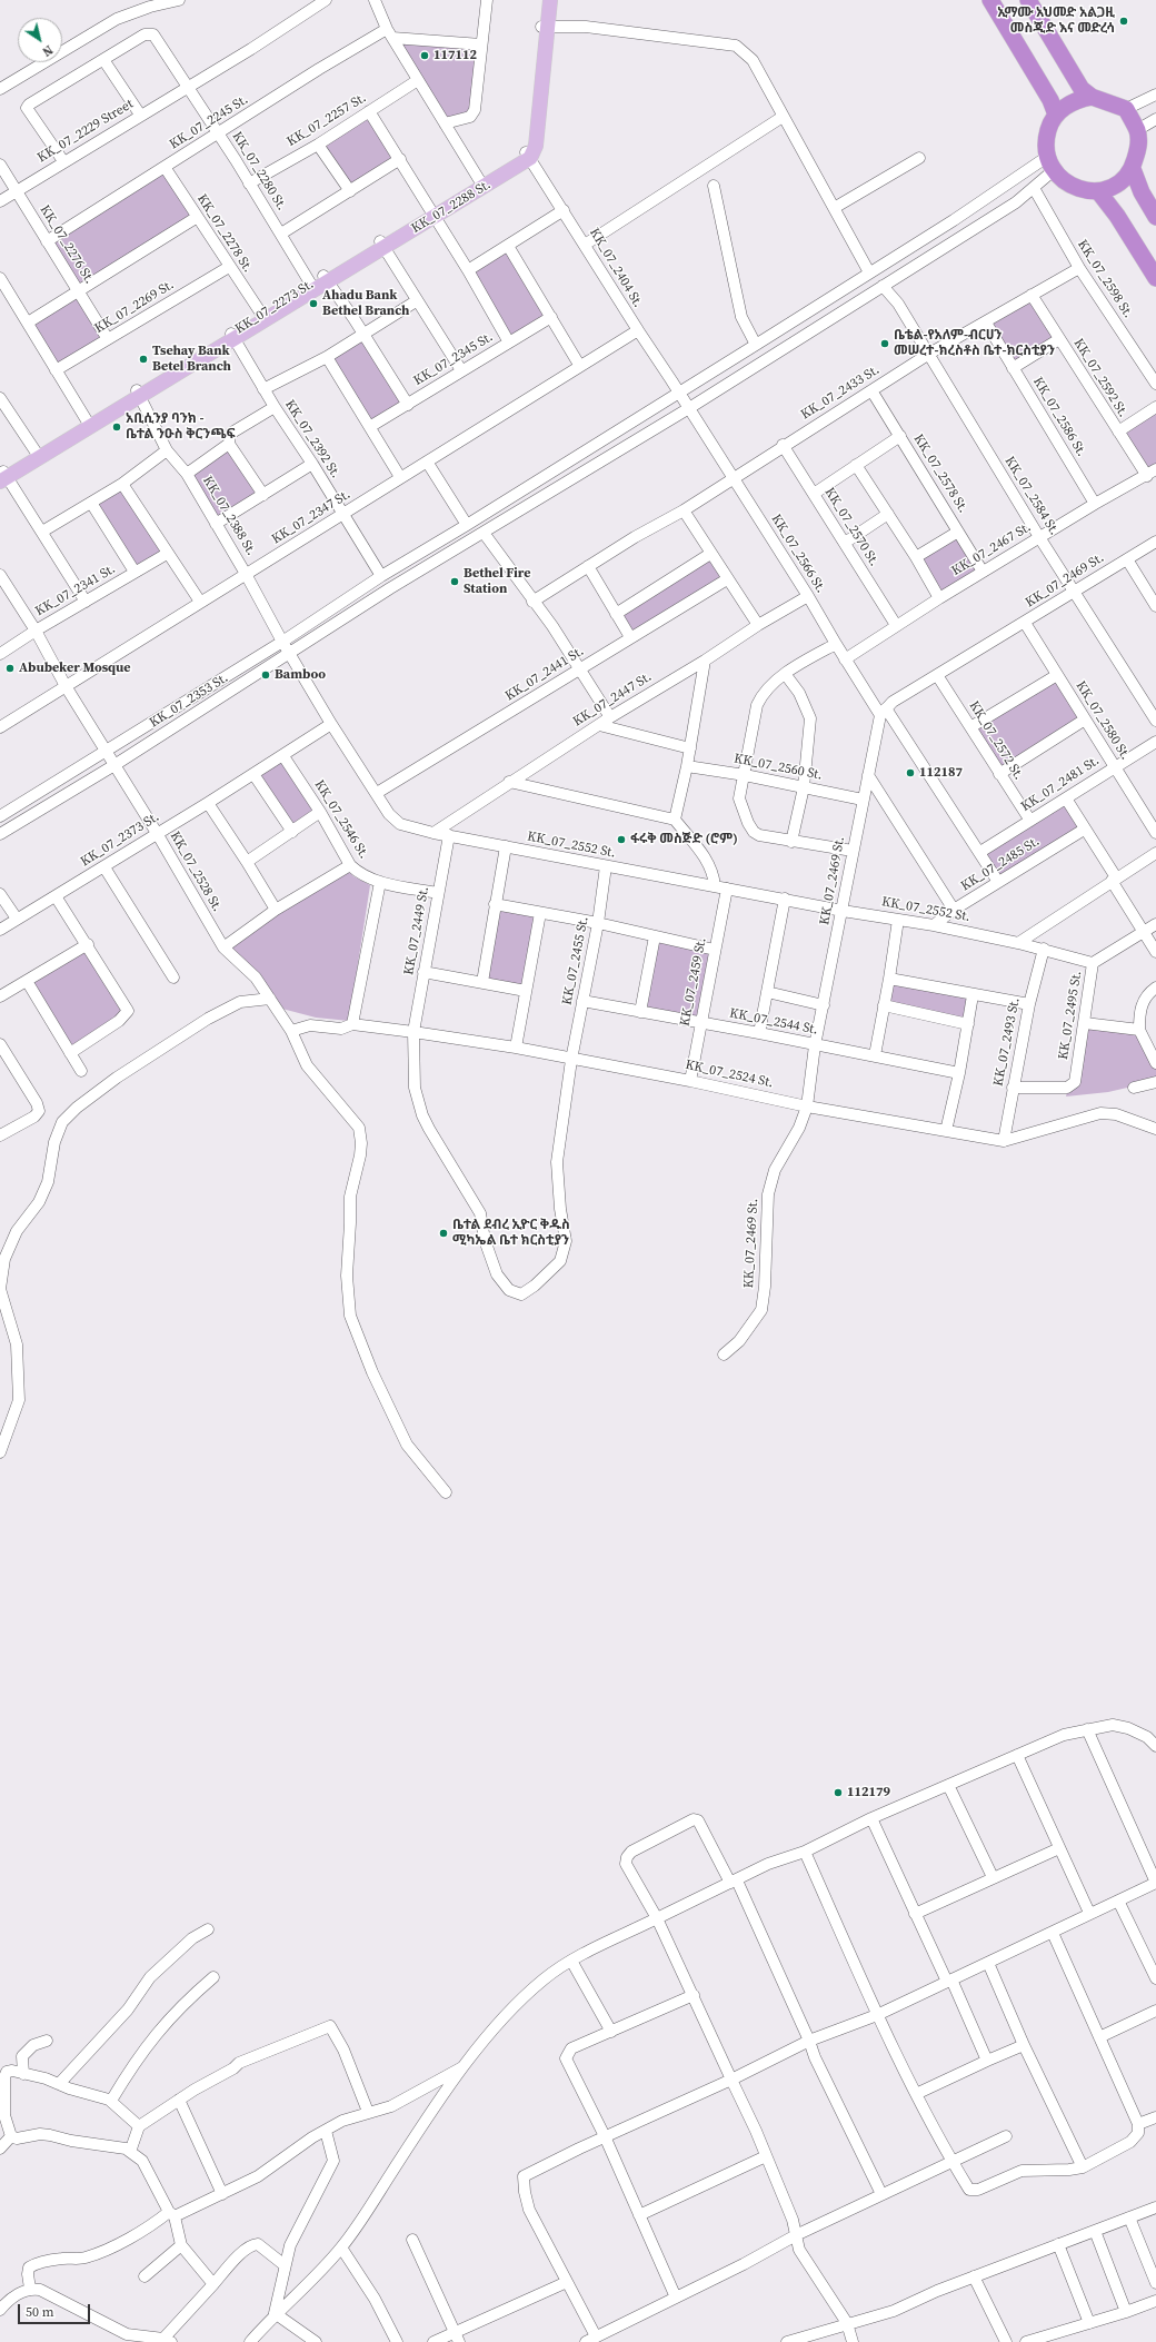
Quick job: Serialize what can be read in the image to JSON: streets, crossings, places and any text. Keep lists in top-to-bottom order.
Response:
{
  "streets": {
    "main road": ["KK_07_2273 St."],
    "street": [
      "KK_07_2257 St.",
      "KK_07_2245 St.",
      "KK_07_2229 Street",
      "KK_07_2280 St.",
      "KK_07_2278 St.",
      "KK_07_2276 St.",
      "KK_07_2404 St.",
      "KK_07_2598 St.",
      "KK_07_2269 St.",
      "KK_07_2345 St.",
      "KK_07_2592 St.",
      "KK_07_2433 St.",
      "KK_07_2586 St.",
      "KK_07_2392 St.",
      "KK_07_2578 St.",
      "KK_07_2584 St.",
      "KK_07_2388 St.",
      "KK_07_2347 St.",
      "KK_07_2570 St.",
      "KK_07_2467 St.",
      "KK_07_2566 St.",
      "KK_07_2469 St.",
      "KK_07_2341 St.",
      "KK_07_2441 St.",
      "KK_07_2447 St.",
      "KK_07_2353 St.",
      "KK_07_2580 St.",
      "KK_07_2572 St.",
      "KK_07_2560 St.",
      "KK_07_2481 St.",
      "KK_07_2546 St.",
      "KK_07_2373 St.",
      "KK_07_2552 St.",
      "KK_07_2485 St.",
      "KK_07_2528 St.",
      "KK_07_2449 St.",
      "KK_07_2455 St.",
      "KK_07_2459 St.",
      "KK_07_2495 St.",
      "KK_07_2544 St.",
      "KK_07_2493 St.",
      "KK_07_2524 St."
    ]
  },
  "crossings": [
    ["KK_07_2257 St.", "KK_07_2280 St."],
    ["KK_07_2245 St.", "KK_07_2280 St."],
    ["KK_07_2245 St.", "KK_07_2278 St."],
    ["KK_07_2245 St.", "KK_07_2276 St."],
    ["KK_07_2229 Street", "KK_07_2280 St."],
    ["KK_07_2229 Street", "KK_07_2276 St."],
    ["KK_07_2280 St.", "KK_07_2273 St."],
    ["KK_07_2278 St.", "KK_07_2269 St."],
    ["KK_07_2278 St.", "KK_07_2273 St."],
    ["KK_07_2276 St.", "KK_07_2269 St."],
    ["KK_07_2404 St.", "KK_07_2273 St."],
    ["KK_07_2404 St.", "KK_07_2347 St."],
    ["KK_07_2404 St.", "KK_07_2566 St."],
    ["KK_07_2404 St.", "KK_07_2353 St."],
    ["KK_07_2598 St.", "KK_07_2433 St."],
    ["KK_07_2598 St.", "KK_07_2353 St."],
    ["KK_07_2273 St.", "KK_07_2392 St."],
    ["KK_07_2273 St.", "KK_07_2388 St."],
    ["KK_07_2592 St.", "KK_07_2433 St."],
    ["KK_07_2592 St.", "KK_07_2467 St."],
    ["KK_07_2433 St.", "KK_07_2586 St."],
    ["KK_07_2433 St.", "KK_07_2578 St."],
    ["KK_07_2433 St.", "KK_07_2584 St."],
    ["KK_07_2433 St.", "KK_07_2570 St."],
    ["KK_07_2433 St.", "KK_07_2566 St."],
    ["KK_07_2586 St.", "KK_07_2467 St."],
    ["KK_07_2392 St.", "KK_07_2347 St."],
    ["KK_07_2392 St.", "KK_07_2353 St."],
    ["KK_07_2578 St.", "KK_07_2467 St."],
    ["KK_07_2584 St.", "KK_07_2467 St."],
    ["KK_07_2584 St.", "KK_07_2469 St."],
    ["KK_07_2584 St.", "KK_07_2353 St."],
    ["KK_07_2388 St.", "KK_07_2347 St."],
    ["KK_07_2388 St.", "KK_07_2353 St."],
    ["KK_07_2388 St.", "KK_07_2552 St."],
    ["KK_07_2347 St.", "KK_07_2528 St."],
    ["KK_07_2570 St.", "KK_07_2467 St."],
    ["KK_07_2467 St.", "KK_07_2566 St."],
    ["KK_07_2566 St.", "KK_07_2469 St."],
    ["KK_07_2566 St.", "KK_07_2447 St."],
    ["KK_07_2566 St.", "KK_07_2353 St."],
    ["KK_07_2566 St.", "KK_07_2481 St."],
    ["KK_07_2566 St.", "KK_07_2485 St."],
    ["KK_07_2469 St.", "KK_07_2580 St."],
    ["KK_07_2469 St.", "KK_07_2572 St."],
    ["KK_07_2469 St.", "KK_07_2560 St."],
    ["KK_07_2469 St.", "KK_07_2552 St."],
    ["KK_07_2469 St.", "KK_07_2544 St."],
    ["KK_07_2469 St.", "KK_07_2524 St."],
    ["KK_07_2341 St.", "KK_07_2528 St."],
    ["KK_07_2441 St.", "KK_07_2552 St."],
    ["KK_07_2447 St.", "KK_07_2552 St."],
    ["KK_07_2353 St.", "KK_07_2552 St."],
    ["KK_07_2353 St.", "KK_07_2528 St."],
    ["KK_07_2580 St.", "KK_07_2481 St."],
    ["KK_07_2572 St.", "KK_07_2481 St."],
    ["KK_07_2546 St.", "KK_07_2373 St."],
    ["KK_07_2546 St.", "KK_07_2449 St."],
    ["KK_07_2373 St.", "KK_07_2552 St."],
    ["KK_07_2373 St.", "KK_07_2528 St."],
    ["KK_07_2552 St.", "KK_07_2485 St."],
    ["KK_07_2552 St.", "KK_07_2449 St."],
    ["KK_07_2552 St.", "KK_07_2455 St."],
    ["KK_07_2552 St.", "KK_07_2459 St."],
    ["KK_07_2552 St.", "KK_07_2495 St."],
    ["KK_07_2552 St.", "KK_07_2493 St."],
    ["KK_07_2528 St.", "KK_07_2524 St."],
    ["KK_07_2449 St.", "KK_07_2455 St."],
    ["KK_07_2449 St.", "KK_07_2524 St."],
    ["KK_07_2455 St.", "KK_07_2544 St."],
    ["KK_07_2455 St.", "KK_07_2524 St."],
    ["KK_07_2459 St.", "KK_07_2544 St."],
    ["KK_07_2459 St.", "KK_07_2524 St."],
    ["KK_07_2495 St.", "KK_07_2493 St."],
    ["KK_07_2493 St.", "KK_07_2524 St."]
  ],
  "places": [
    "ኢማሙ አህመድ አልጋዚ መስጂድ እና መድረሳ",
    "117112",
    "Ahadu Bank Bethel Branch",
    "ቤቴል-የአለም-ብርሀን መሠረተ-ክረስቶስ ቤተ-ክርስቲያን",
    "Tsehay Bank Betel Branch",
    "አቢሲንያ ባንክ - ቤተል ንዑስ ቅርንጫፍ",
    "Bethel Fire Station",
    "Abubeker Mosque",
    "Bamboo",
    "112187",
    "ፋሩቅ መስጅድ (ሮም)",
    "ቤተል ደብረ ኢዮር ቅዱስ ሚካኤል ቤተ ክርስቲያን",
    "112179"
  ],
  "scale_bar": "50 m",
  "north": "bottom right"
}
